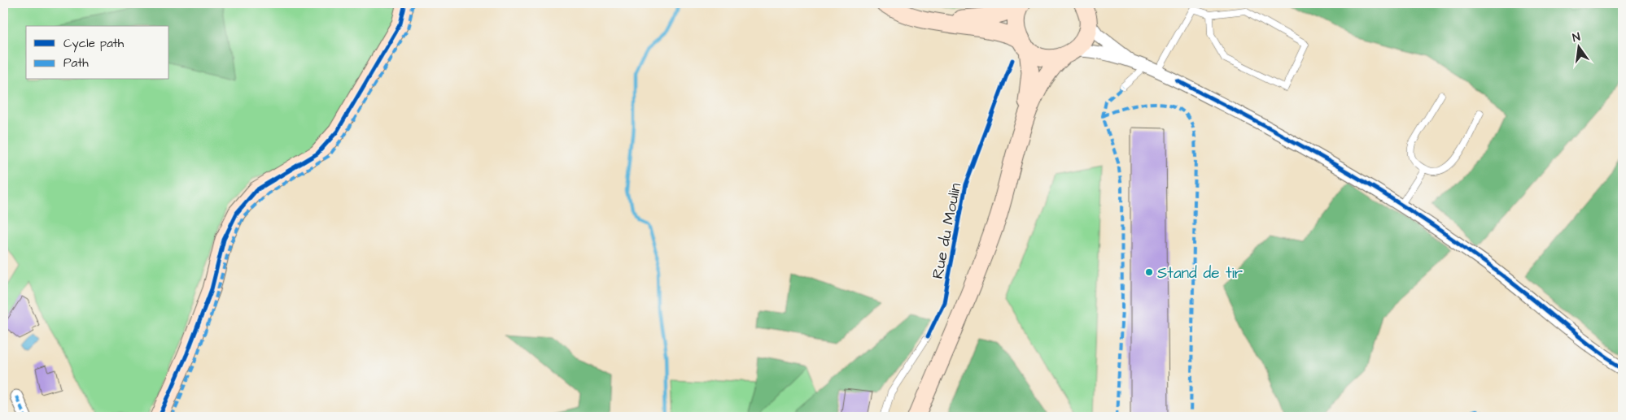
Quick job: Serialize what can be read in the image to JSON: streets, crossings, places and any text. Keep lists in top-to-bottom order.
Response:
{
  "streets": {
    "cycle path": ["Rue du Moulin"]
  },
  "places": ["Stand de tir"],
  "legend": ["Cycle path", "Path"],
  "north": "top"
}
